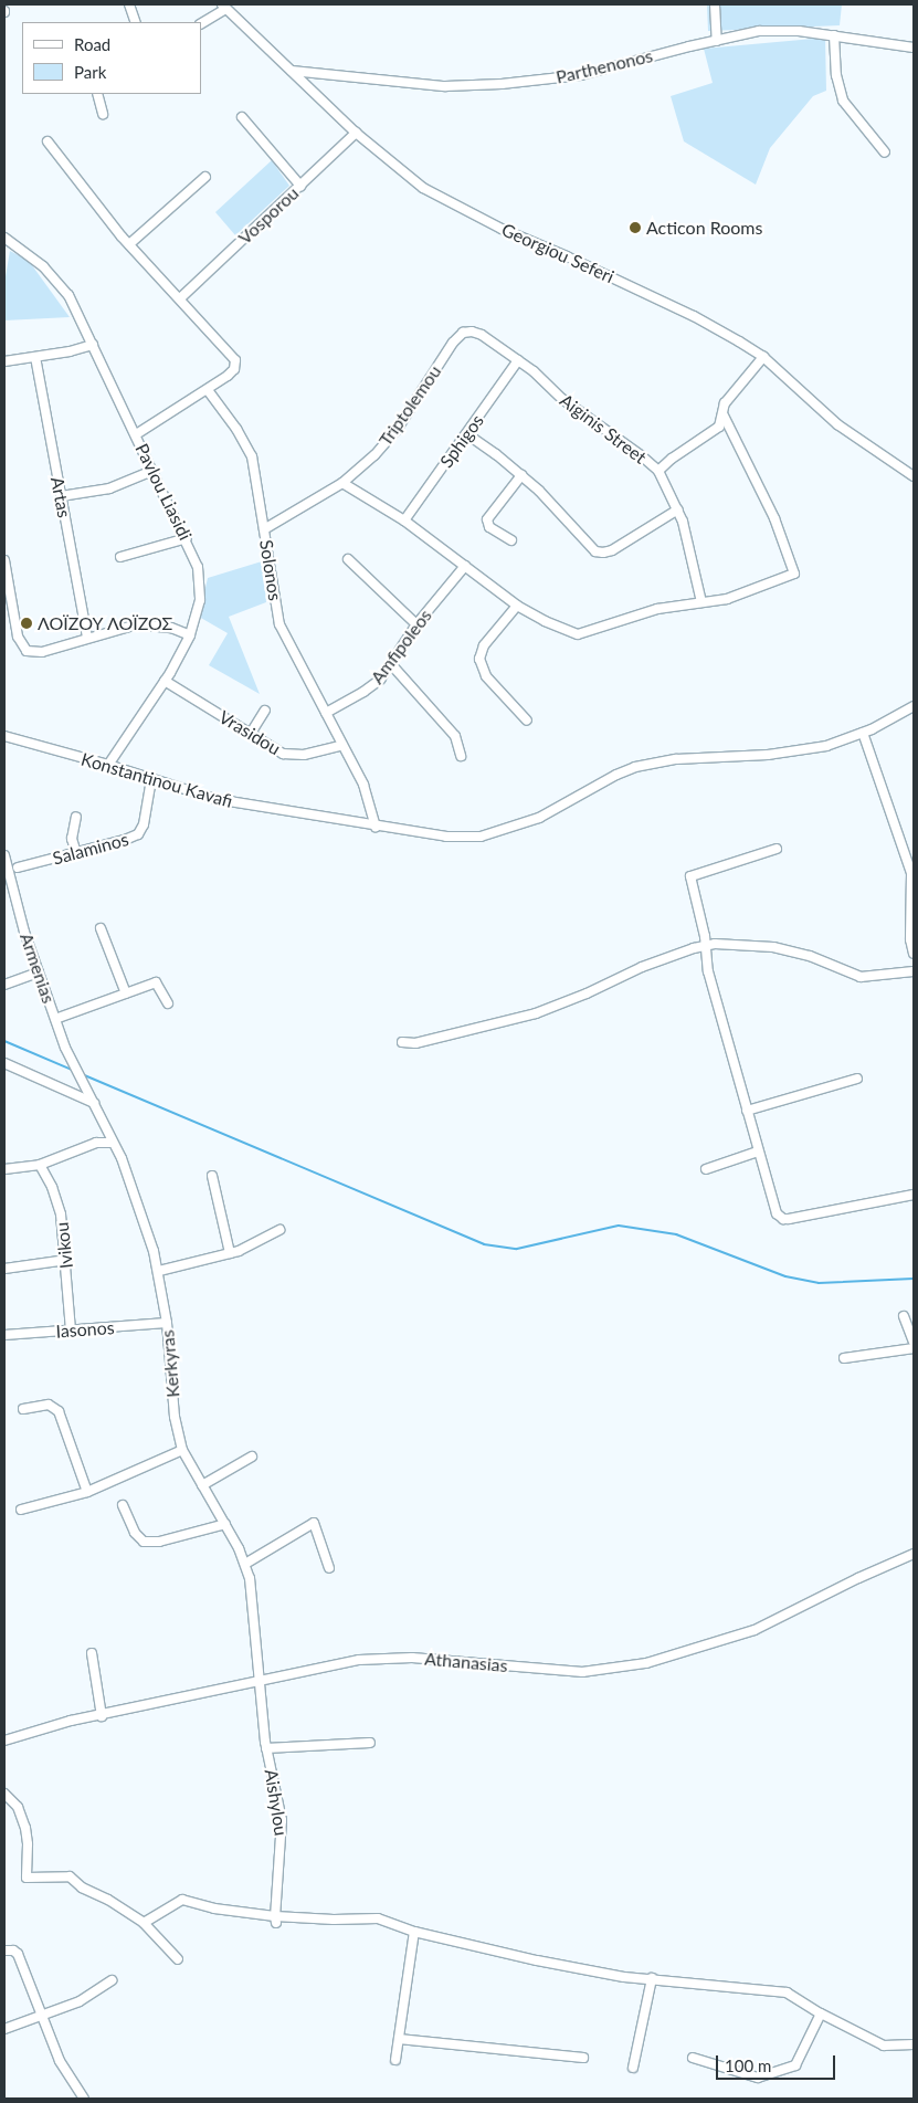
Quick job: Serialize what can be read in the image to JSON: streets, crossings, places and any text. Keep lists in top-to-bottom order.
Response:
{
  "streets": {
    "street": [
      "Parthenonos",
      "Vosporou",
      "Georgiou Seferi",
      "Triptolemou",
      "Aiginis Street",
      "Sphigos",
      "Pavlou Liasidi",
      "Artas",
      "Solonos",
      "Amfipoleos",
      "Vrasidou",
      "Konstantinou Kavafi",
      "Salaminos",
      "Armenias",
      "Ivikou",
      "Iasonos",
      "Kerkyras",
      "Athanasias",
      "Aishylou"
    ]
  },
  "crossings": [
    ["Parthenonos", "Georgiou Seferi"],
    ["Vosporou", "Georgiou Seferi"],
    ["Triptolemou", "Aiginis Street"],
    ["Triptolemou", "Solonos"],
    ["Aiginis Street", "Sphigos"],
    ["Pavlou Liasidi", "Vrasidou"],
    ["Pavlou Liasidi", "Konstantinou Kavafi"],
    ["Solonos", "Amfipoleos"],
    ["Solonos", "Vrasidou"],
    ["Solonos", "Konstantinou Kavafi"],
    ["Konstantinou Kavafi", "Salaminos"],
    ["Armenias", "Kerkyras"],
    ["Ivikou", "Iasonos"],
    ["Iasonos", "Kerkyras"],
    ["Kerkyras", "Athanasias"],
    ["Kerkyras", "Aishylou"],
    ["Athanasias", "Aishylou"]
  ],
  "places": ["Acticon Rooms", "ΛΟΪΖΟΥ ΛΟΪΖΟΣ"],
  "legend": ["Road", "Park"],
  "scale_bar": "100 m"
}
